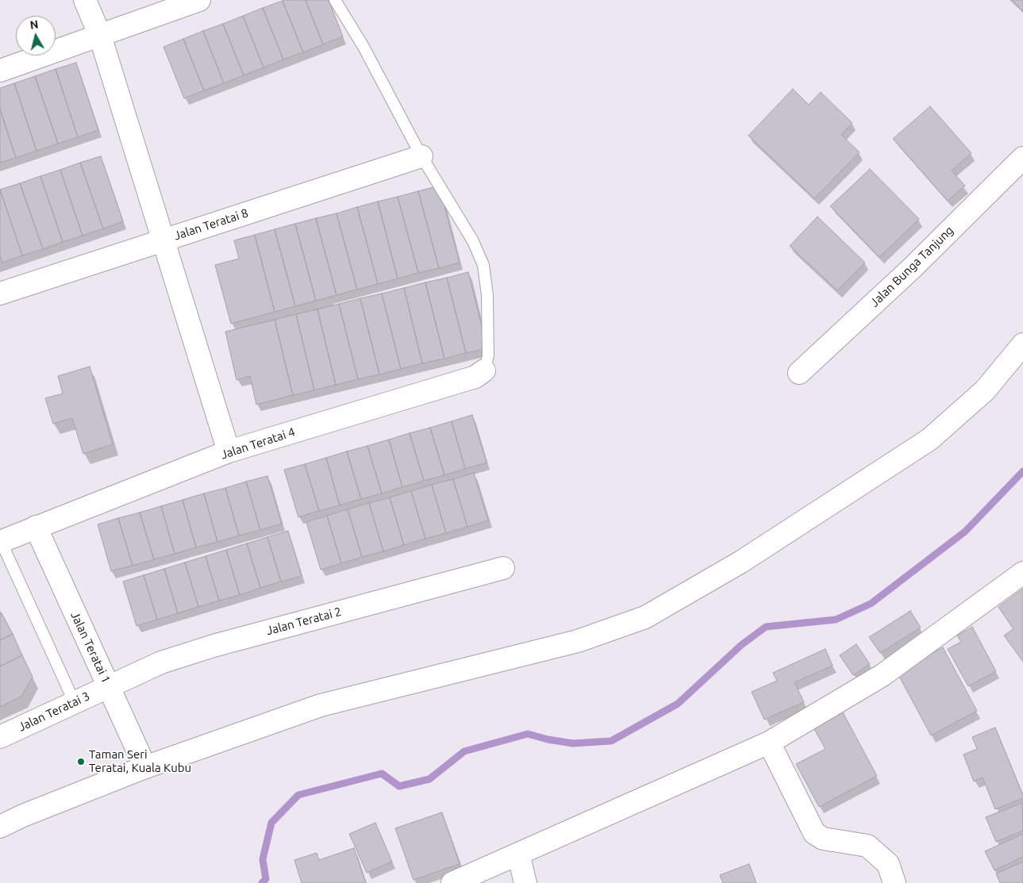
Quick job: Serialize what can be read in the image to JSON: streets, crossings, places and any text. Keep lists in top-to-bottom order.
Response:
{
  "streets": {
    "street": [
      "Jalan Teratai 8",
      "Jalan Bunga Tanjung",
      "Jalan Teratai 4",
      "Jalan Teratai 2",
      "Jalan Teratai 1",
      "Jalan Teratai 3"
    ]
  },
  "crossings": [
    ["Jalan Teratai 4", "Jalan Teratai 1"],
    ["Jalan Teratai 2", "Jalan Teratai 1"],
    ["Jalan Teratai 2", "Jalan Teratai 3"],
    ["Jalan Teratai 1", "Jalan Teratai 3"]
  ],
  "places": ["Taman Seri Teratai, Kuala Kubu"],
  "north": "top"
}
